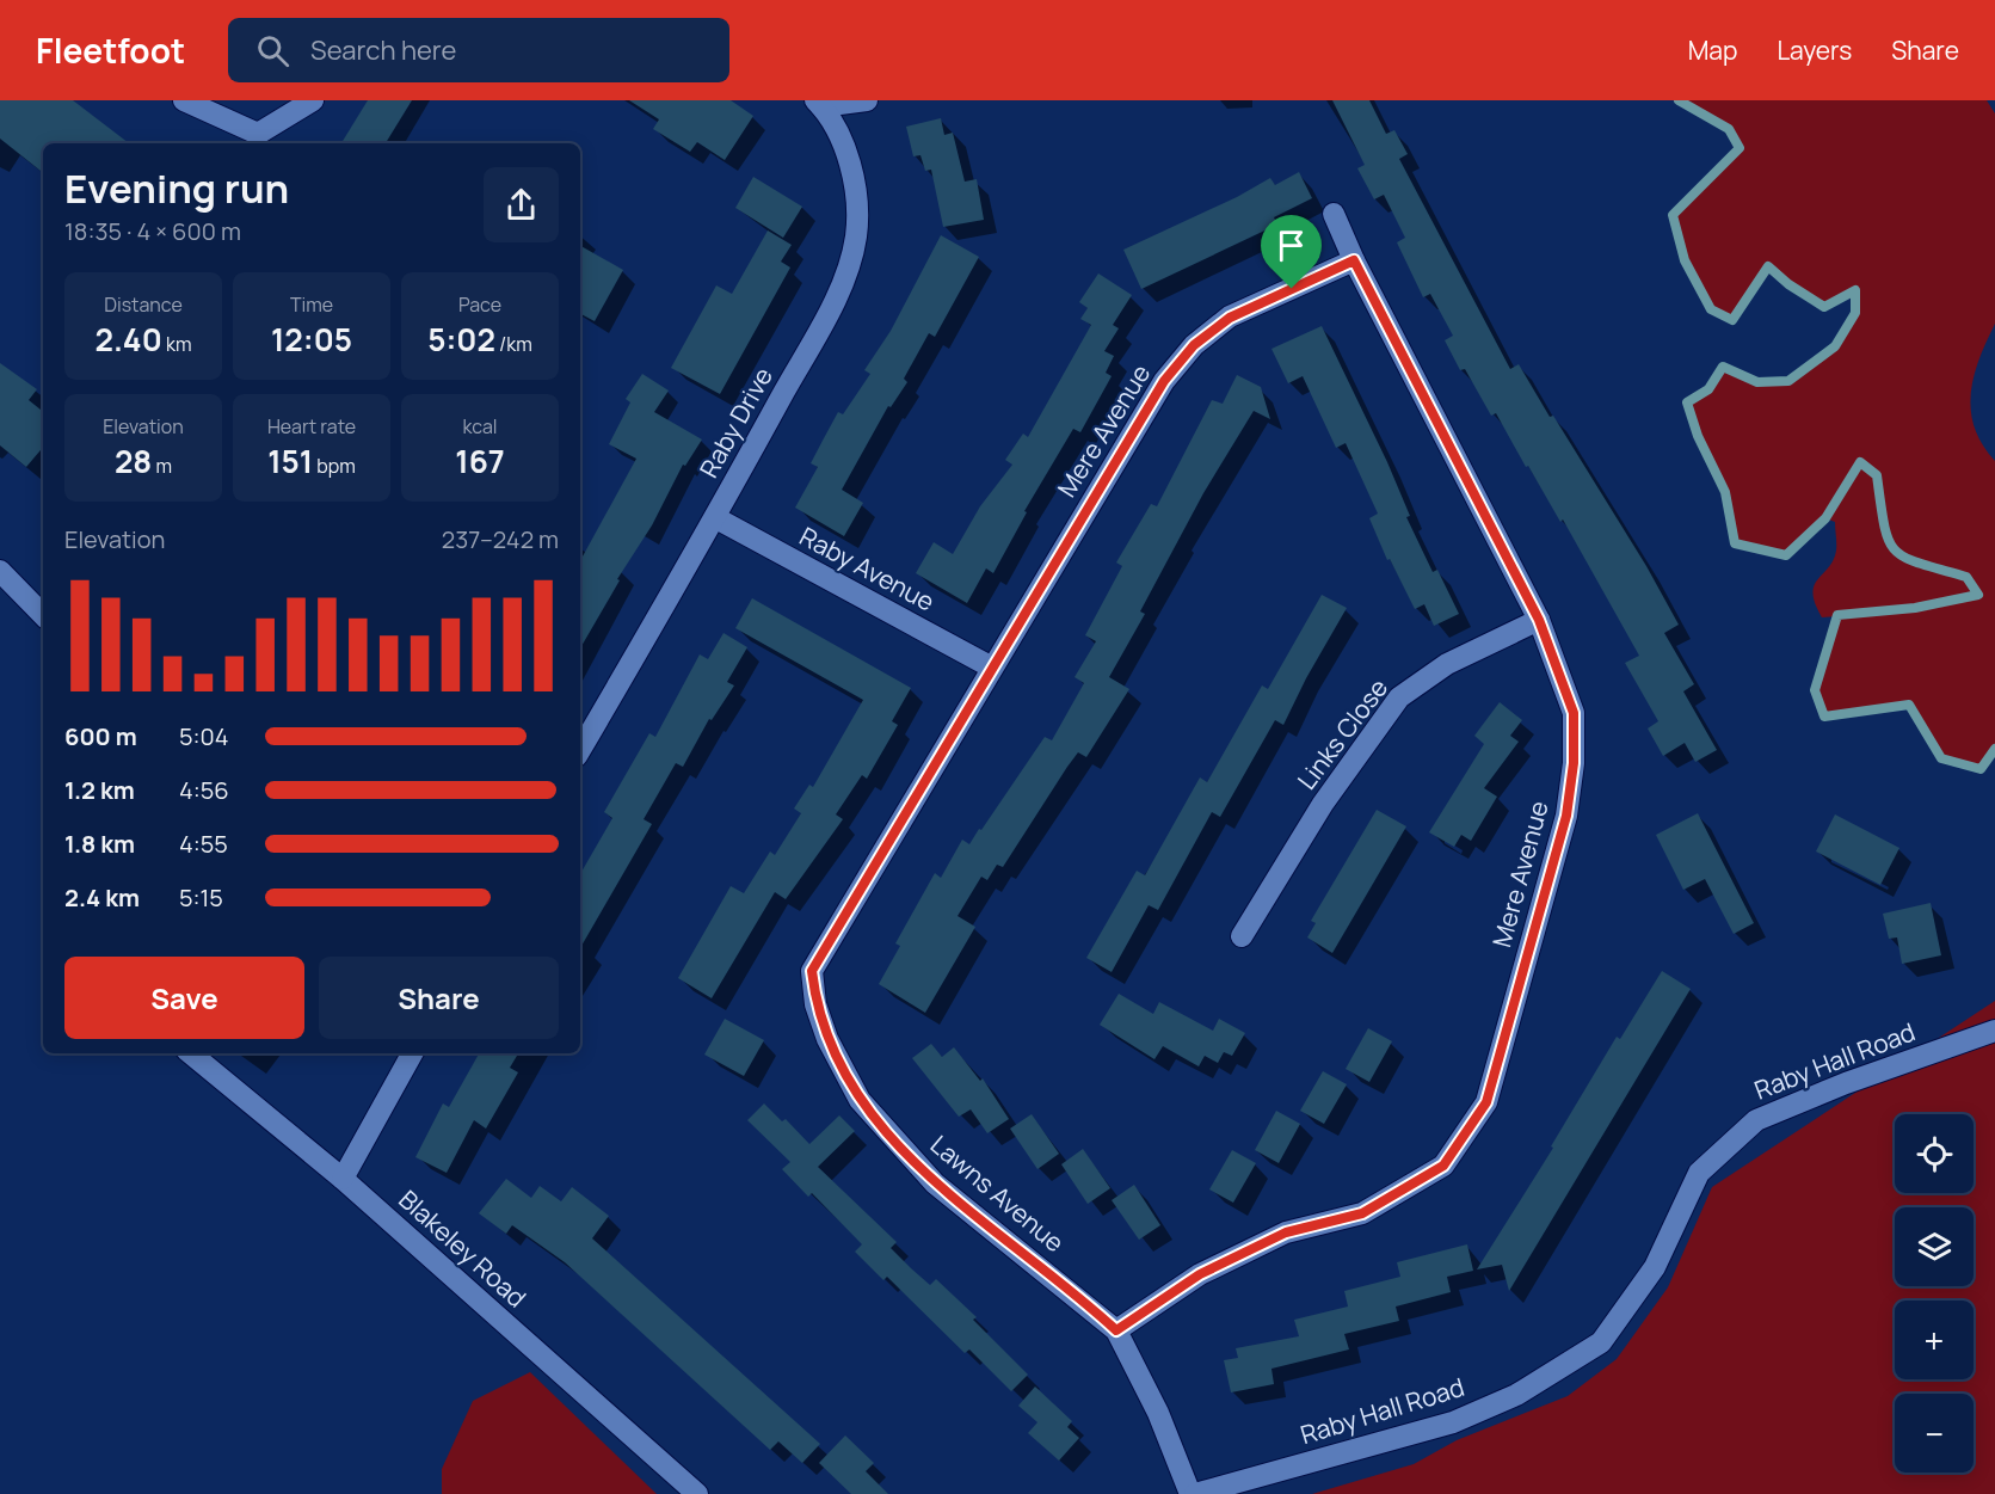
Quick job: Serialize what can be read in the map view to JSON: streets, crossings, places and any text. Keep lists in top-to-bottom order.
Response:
{
  "streets": {
    "street": [
      "Raby Drive",
      "Mere Avenue",
      "Raby Avenue",
      "Links Close",
      "Raby Hall Road",
      "Lawns Avenue",
      "Blakeley Road"
    ]
  },
  "crossings": [
    ["Raby Drive", "Raby Avenue"],
    ["Mere Avenue", "Raby Avenue"],
    ["Mere Avenue", "Links Close"],
    ["Mere Avenue", "Lawns Avenue"],
    ["Raby Avenue", "Lawns Avenue"],
    ["Raby Hall Road", "Lawns Avenue"]
  ],
  "page": {
    "header": "Fleetfoot",
    "search": "Search here",
    "nav": ["Map", "Layers", "Share"],
    "heading": ["Evening run", "18:35 · 4 × 600 m"],
    "stats": [
      ["Distance", "2.40 km"],
      ["Time", "12:05"],
      ["Pace", "5:02 /km"],
      ["Elevation", "28 m"],
      ["Heart rate", "151 bpm"],
      ["kcal", "167"]
    ],
    "chart": ["Elevation", "237–242 m"],
    "list": [
      {
        "name": "600 m",
        "note": "5:04"
      },
      {
        "name": "1.2 km",
        "note": "4:56"
      },
      {
        "name": "1.8 km",
        "note": "4:55"
      },
      {
        "name": "2.4 km",
        "note": "5:15"
      }
    ],
    "buttons": ["Save", "Share"],
    "map_buttons": ["+", "−"]
  }
}
